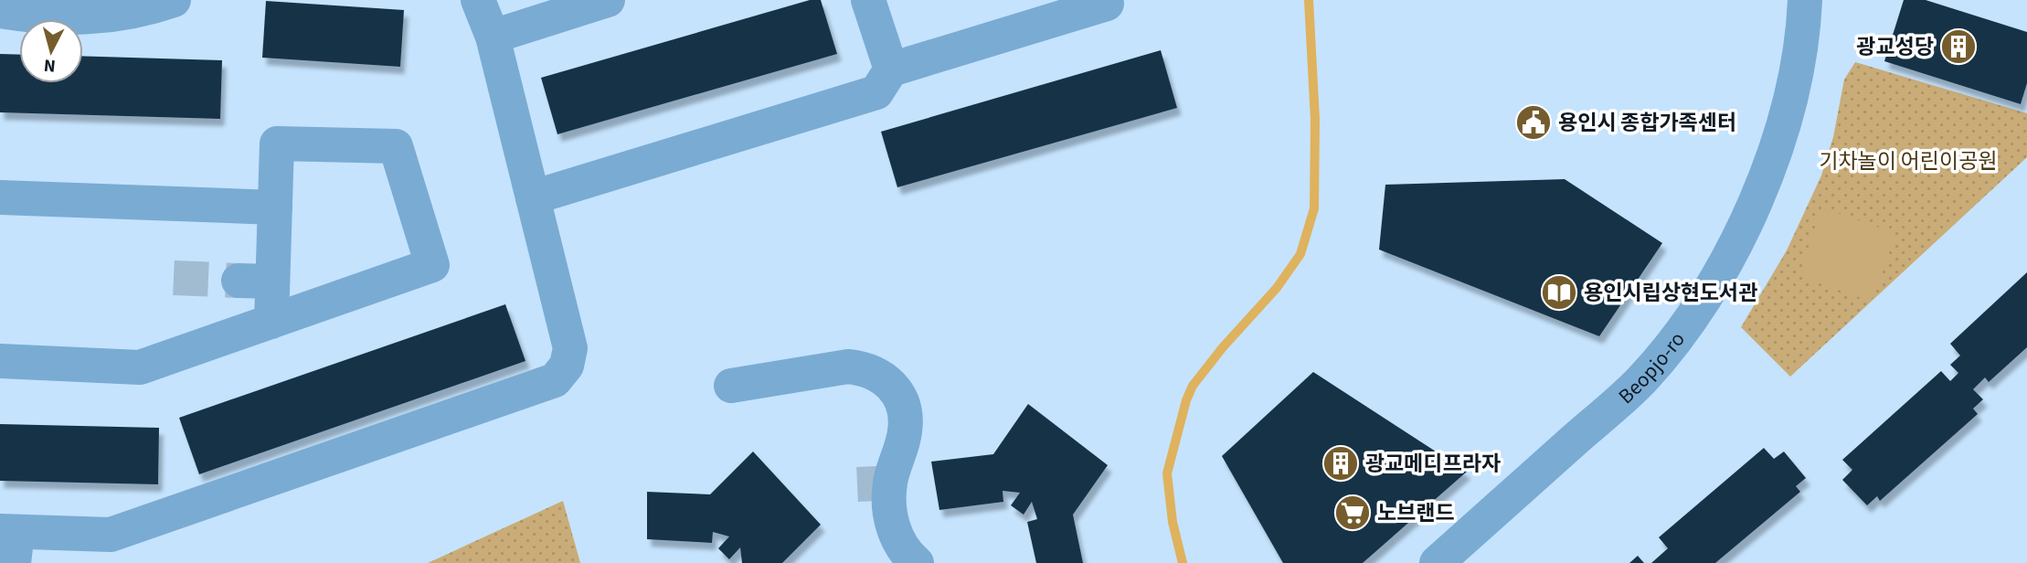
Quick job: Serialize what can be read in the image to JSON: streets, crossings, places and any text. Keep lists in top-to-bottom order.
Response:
{
  "streets": {
    "street": ["Beopjo-ro"]
  },
  "parks": ["기차놀이 어린이공원"],
  "places": {
    "building": ["광교성당", "광교메디프라자"],
    "public building": ["용인시 종합가족센터"],
    "library": ["용인시립상현도서관"],
    "supermarket": ["노브랜드"]
  },
  "north": "bottom"
}
